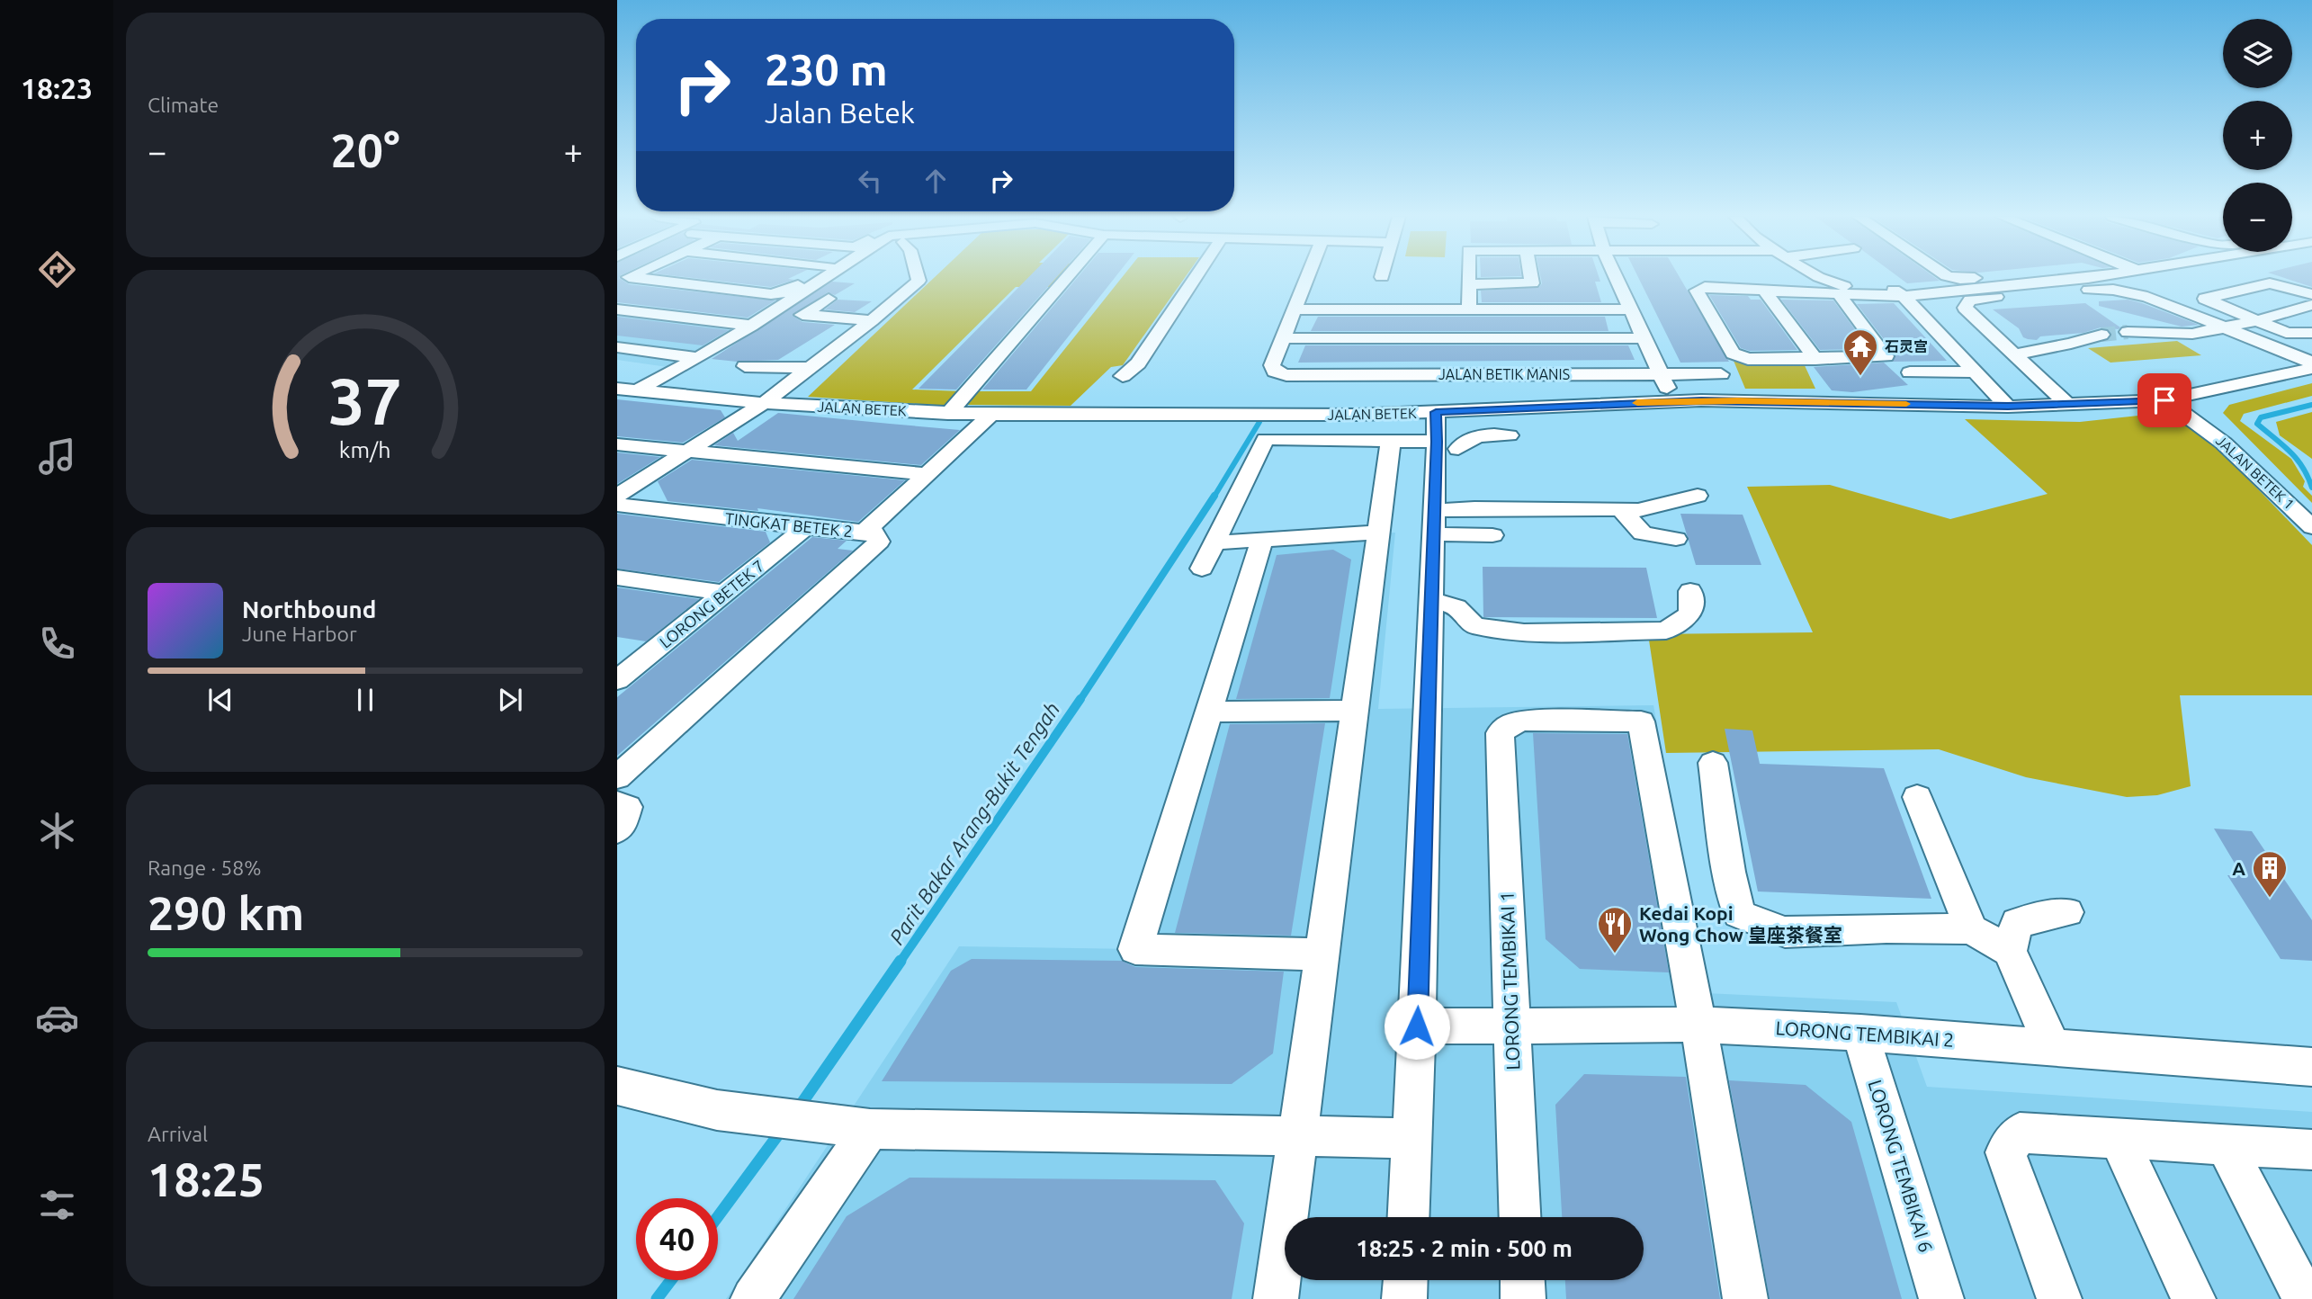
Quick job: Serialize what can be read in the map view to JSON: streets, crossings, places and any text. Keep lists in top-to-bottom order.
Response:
{
  "streets": {
    "street": [
      "JALAN BETIK MANIS",
      "JALAN BETEK",
      "JALAN BETEK 1",
      "TINGKAT BETEK 2",
      "LORONG BETEK 7",
      "LORONG TEMBIKAI 1",
      "LORONG TEMBIKAI 2",
      "LORONG TEMBIKAI 6"
    ]
  },
  "crossings": [
    ["JALAN BETEK", "JALAN BETEK 1"],
    ["JALAN BETEK", "TINGKAT BETEK 2"],
    ["TINGKAT BETEK 2", "LORONG BETEK 7"],
    ["LORONG TEMBIKAI 1", "LORONG TEMBIKAI 2"],
    ["LORONG TEMBIKAI 2", "LORONG TEMBIKAI 6"]
  ],
  "water": ["Parit Bakar Arang-Bukit Tengah"],
  "places": {
    "temple": ["石灵宫"],
    "building": ["A"],
    "restaurant": ["Kedai Kopi Wong Chow 皇座茶餐室"]
  },
  "page": {
    "tabs": "18:23",
    "tile": [
      "Climate",
      ["Range · 58%", "290 km"],
      ["Arrival", "18:25"]
    ],
    "map_buttons": ["+", "−"],
    "turn": ["230 m", "Jalan Betek"],
    "heat": ["−", "20°", "+"],
    "song": ["Northbound", "June Harbor"],
    "limit": "40",
    "trip": "18:25 · 2 min · 500 m",
    "gauge": ["37", "km/h"]
  }
}
